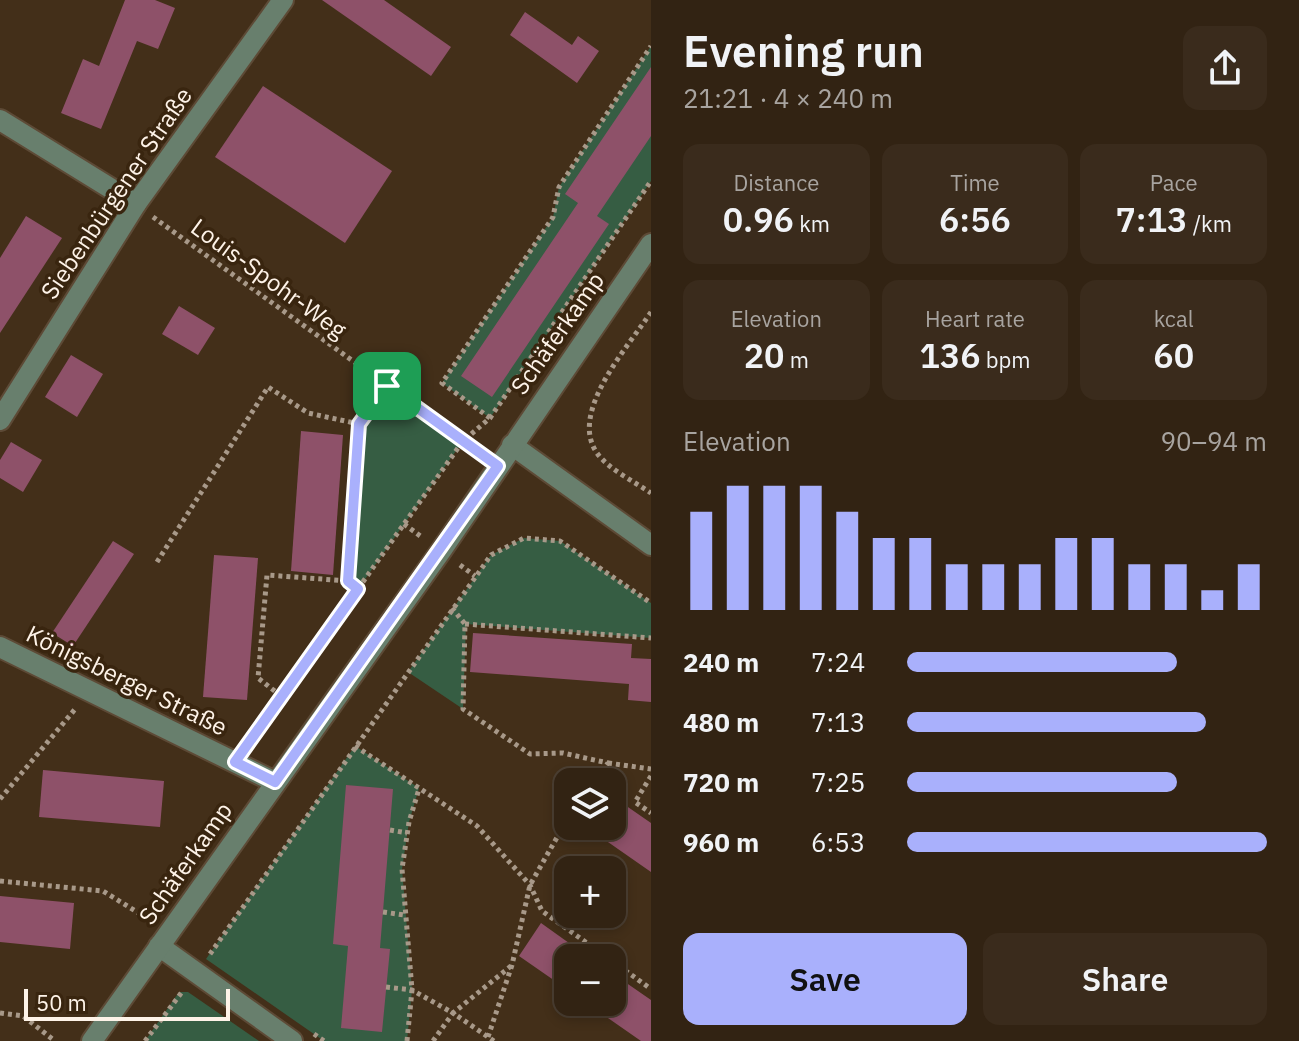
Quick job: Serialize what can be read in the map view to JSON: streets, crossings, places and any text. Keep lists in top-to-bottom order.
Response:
{
  "streets": {
    "street": ["Siebenbürgener Straße", "Schäferkamp", "Königsberger Straße"],
    "path": ["Louis-Spohr-Weg"]
  },
  "crossings": [
    ["Siebenbürgener Straße", "Louis-Spohr-Weg"],
    ["Louis-Spohr-Weg", "Schäferkamp"],
    ["Schäferkamp", "Königsberger Straße"]
  ],
  "scale_bar": "50 m",
  "page": {
    "heading": ["Evening run", "21:21 · 4 × 240 m"],
    "stats": [
      ["Distance", "0.96 km"],
      ["Time", "6:56"],
      ["Pace", "7:13 /km"],
      ["Elevation", "20 m"],
      ["Heart rate", "136 bpm"],
      ["kcal", "60"]
    ],
    "chart": ["Elevation", "90–94 m"],
    "list": [
      {
        "name": "240 m",
        "note": "7:24"
      },
      {
        "name": "480 m",
        "note": "7:13"
      },
      {
        "name": "720 m",
        "note": "7:25"
      },
      {
        "name": "960 m",
        "note": "6:53"
      }
    ],
    "map_buttons": ["+", "−"],
    "buttons": ["Save", "Share"],
    "scale": "50 m"
  }
}
